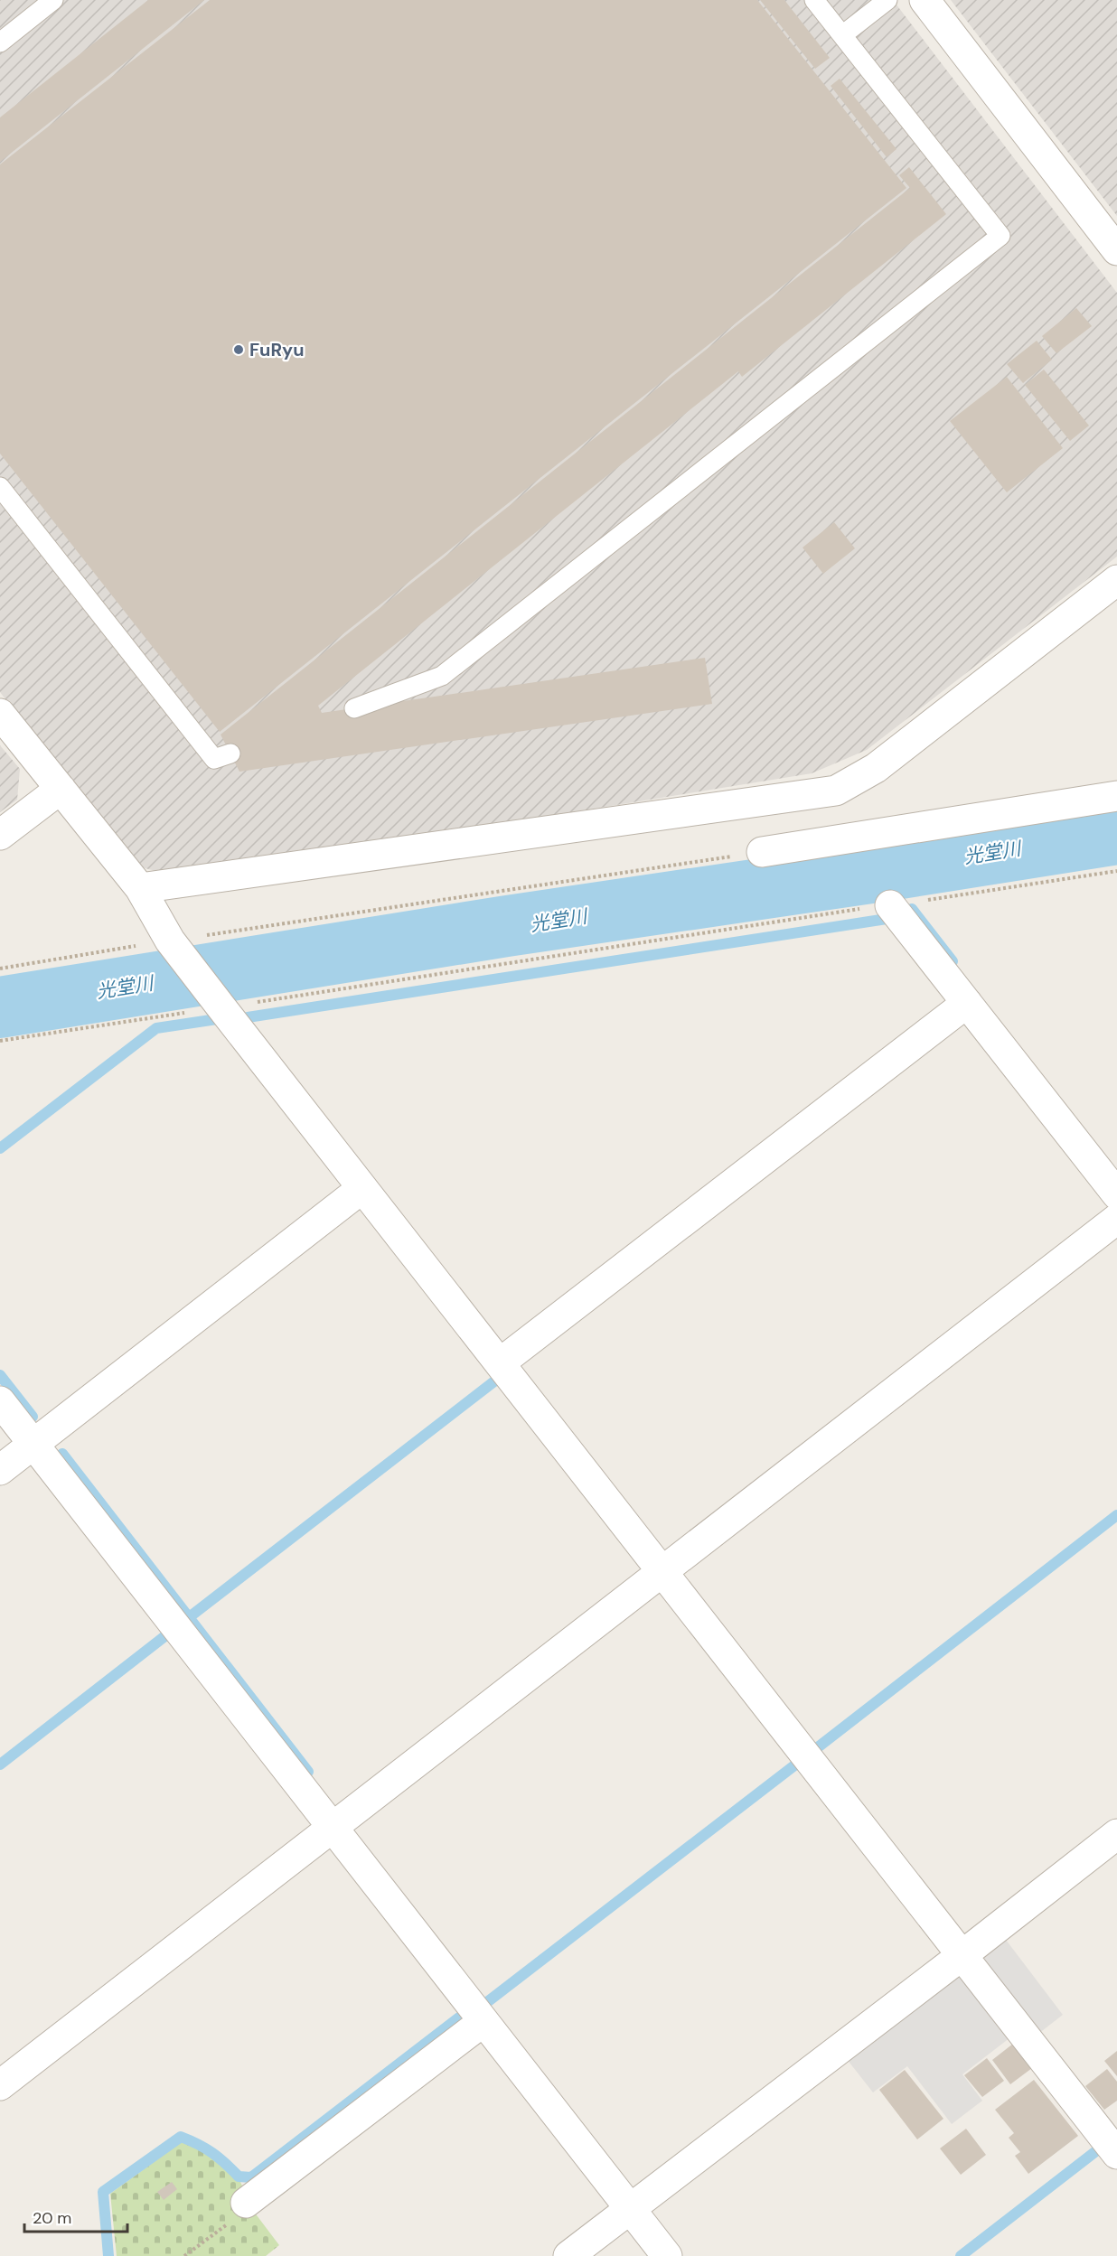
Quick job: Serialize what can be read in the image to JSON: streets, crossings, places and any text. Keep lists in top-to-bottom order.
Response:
{
  "water": ["光堂川"],
  "places": ["FuRyu"],
  "scale_bar": "20 m"
}
